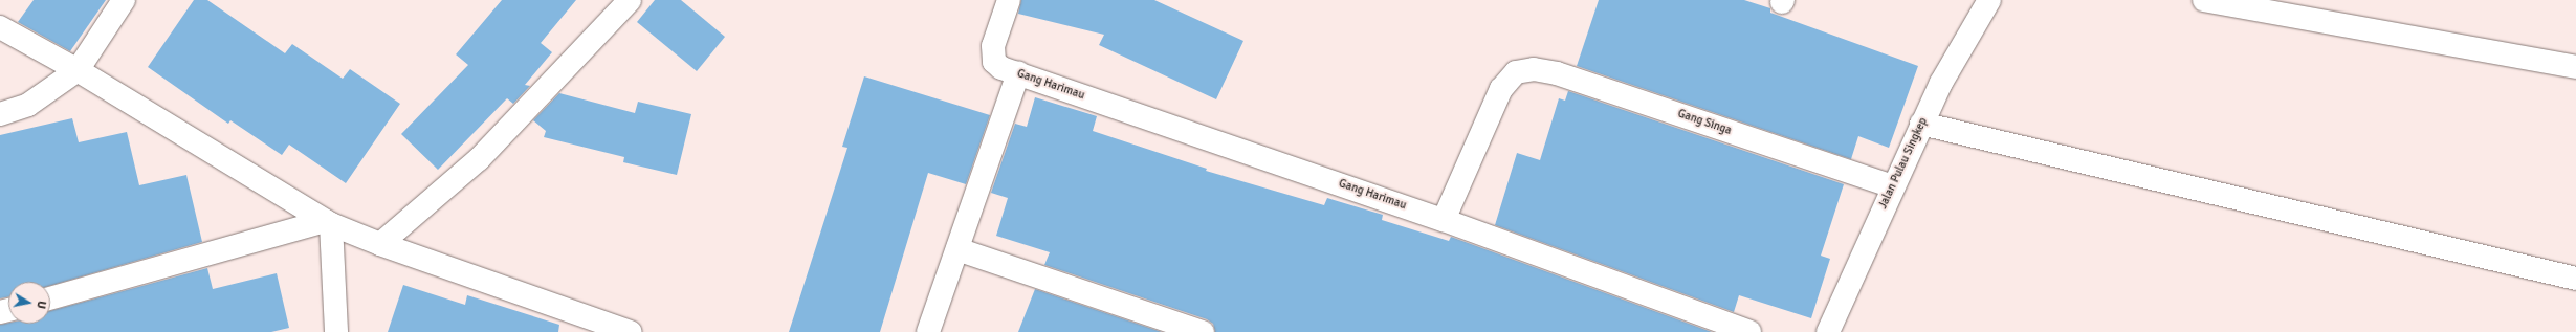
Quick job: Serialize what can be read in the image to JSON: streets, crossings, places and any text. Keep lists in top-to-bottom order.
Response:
{
  "streets": {
    "street": ["Gang Harimau", "Gang Singa", "Jalan Pulau Singkep"]
  },
  "crossings": [
    ["Gang Harimau", "Gang Singa"],
    ["Gang Singa", "Jalan Pulau Singkep"]
  ],
  "north": "right"
}
